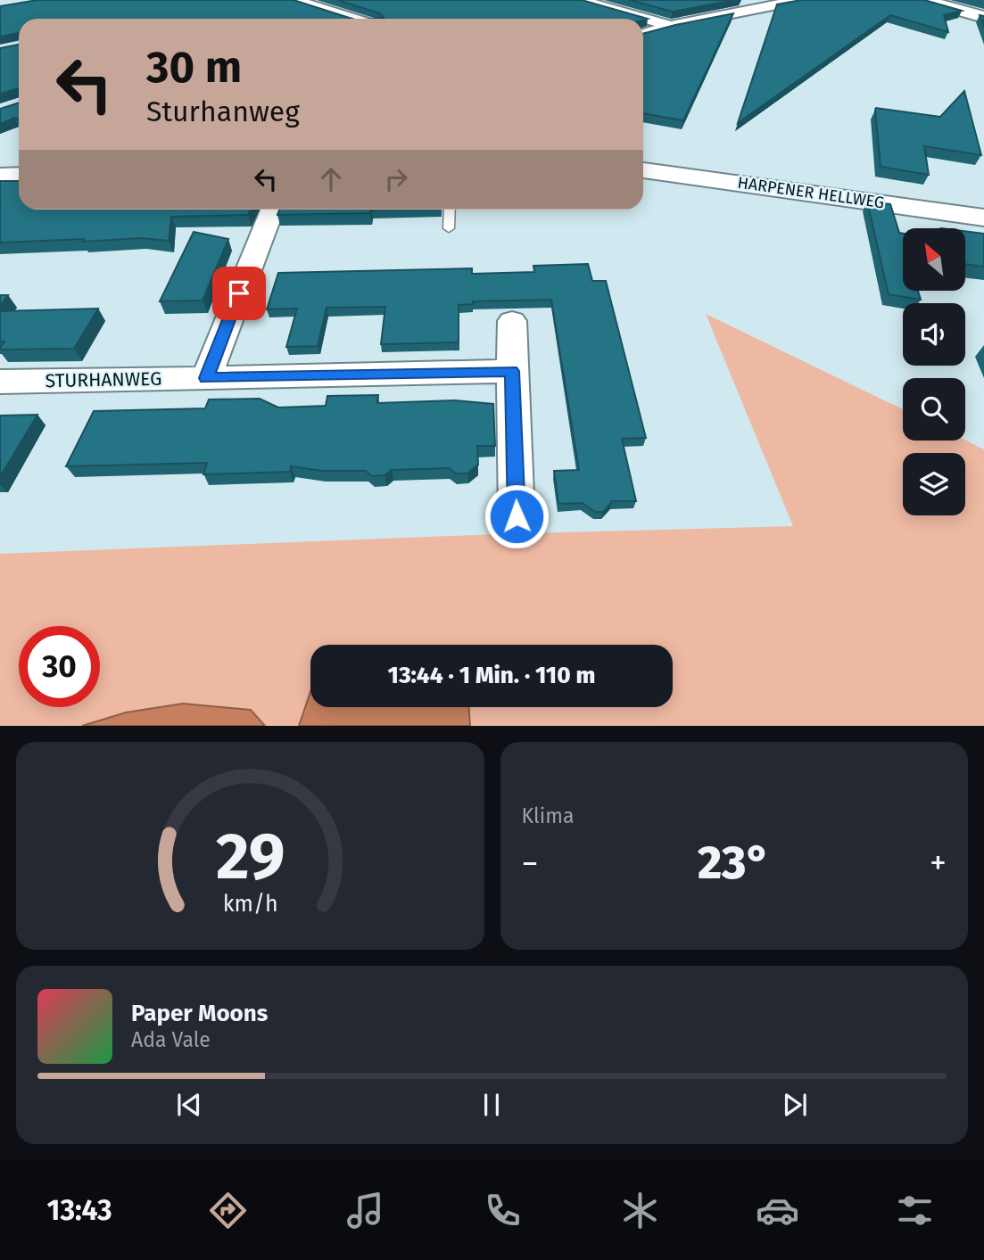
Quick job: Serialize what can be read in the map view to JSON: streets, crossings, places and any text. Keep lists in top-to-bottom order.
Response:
{
  "streets": {
    "street": ["HARPENER HELLWEG", "STURHANWEG"]
  },
  "north": "top left",
  "page": {
    "turn": ["30 m", "Sturhanweg"],
    "limit": "30",
    "trip": "13:44 · 1 Min. · 110 m",
    "tile": "Klima",
    "heat": ["−", "23°", "+"],
    "song": ["Paper Moons", "Ada Vale"],
    "tabs": "13:43",
    "gauge": ["29", "km/h"]
  }
}
